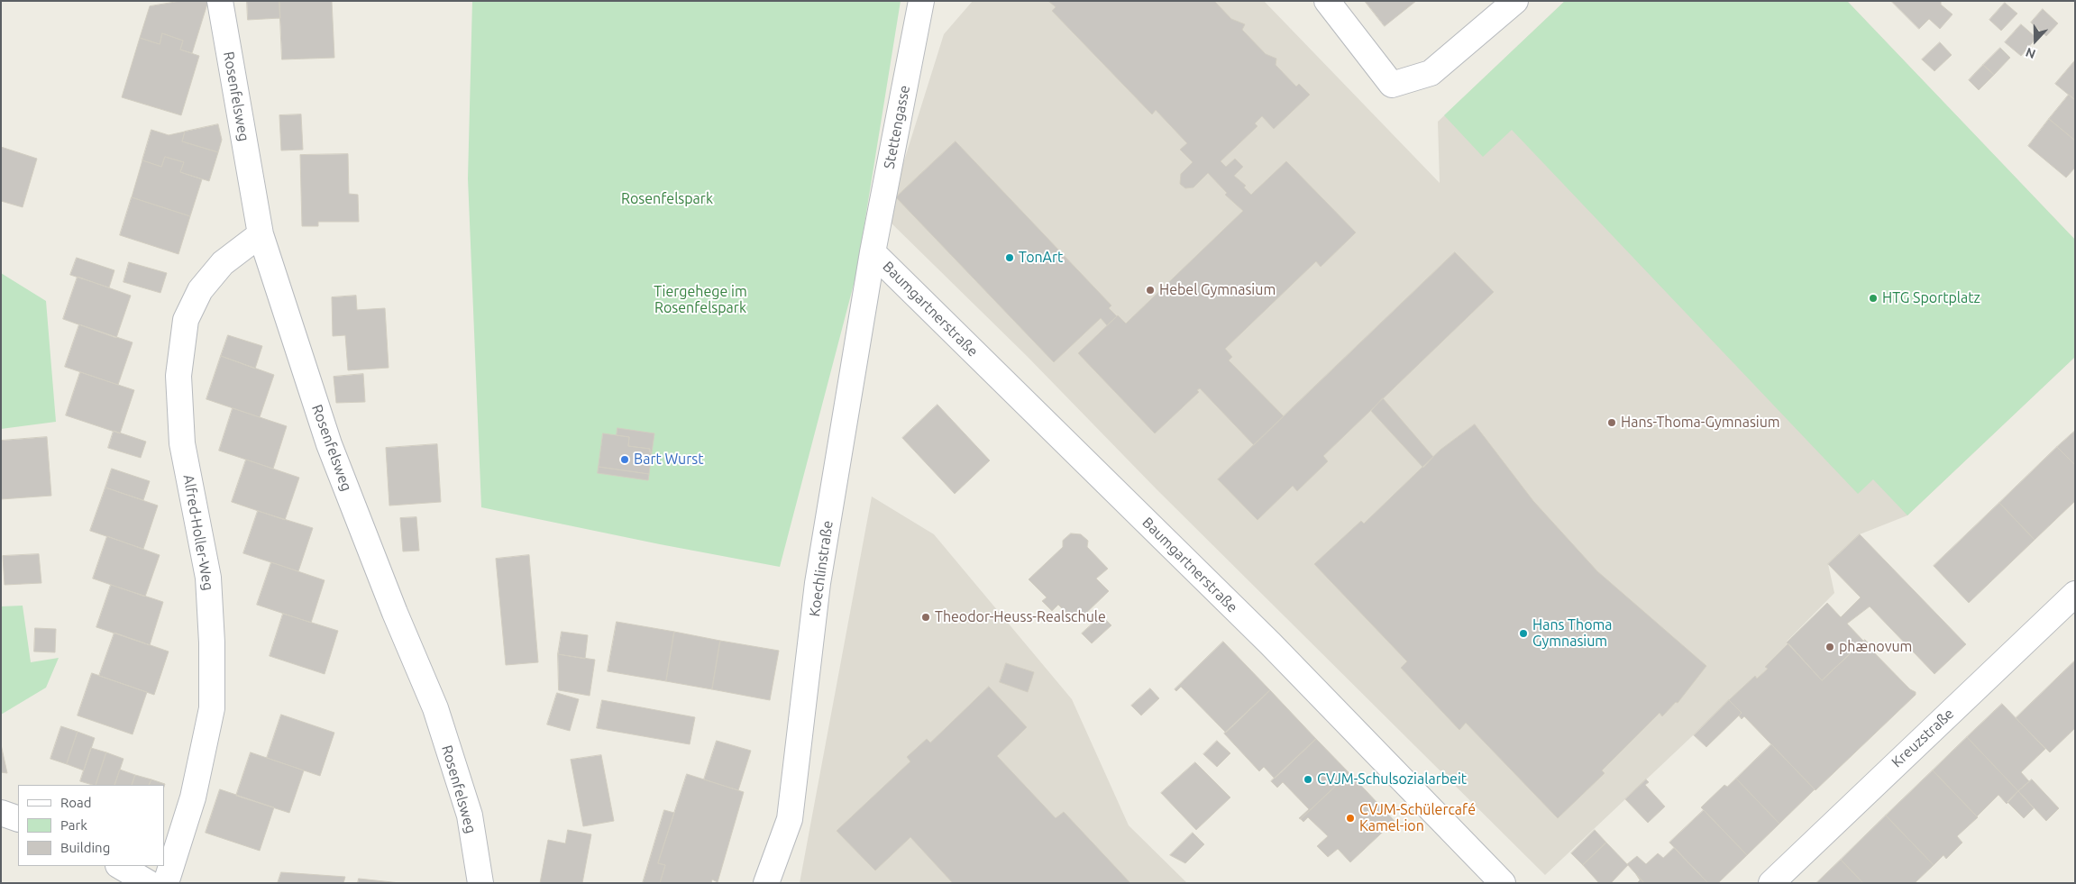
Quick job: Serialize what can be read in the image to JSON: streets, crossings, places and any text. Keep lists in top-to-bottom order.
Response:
{
  "streets": {
    "street": [
      "Rosenfelsweg",
      "Stettengasse",
      "Baumgartnerstraße",
      "Alfred-Holler-Weg",
      "Koechlinstraße",
      "Kreuzstraße"
    ]
  },
  "crossings": [
    ["Rosenfelsweg", "Alfred-Holler-Weg"],
    ["Stettengasse", "Baumgartnerstraße"],
    ["Stettengasse", "Koechlinstraße"],
    ["Baumgartnerstraße", "Koechlinstraße"]
  ],
  "parks": ["Rosenfelspark", "Tiergehege im Rosenfelspark"],
  "places": [
    "TonArt",
    "Hebel Gymnasium",
    "HTG Sportplatz",
    "Hans-Thoma-Gymnasium",
    "Bart Wurst",
    "Theodor-Heuss-Realschule",
    "Hans Thoma Gymnasium",
    "phænovum",
    "CVJM-Schulsozialarbeit",
    "CVJM-Schülercafé Kamel-ion"
  ],
  "legend": ["Road", "Park", "Building"],
  "north": "bottom"
}
